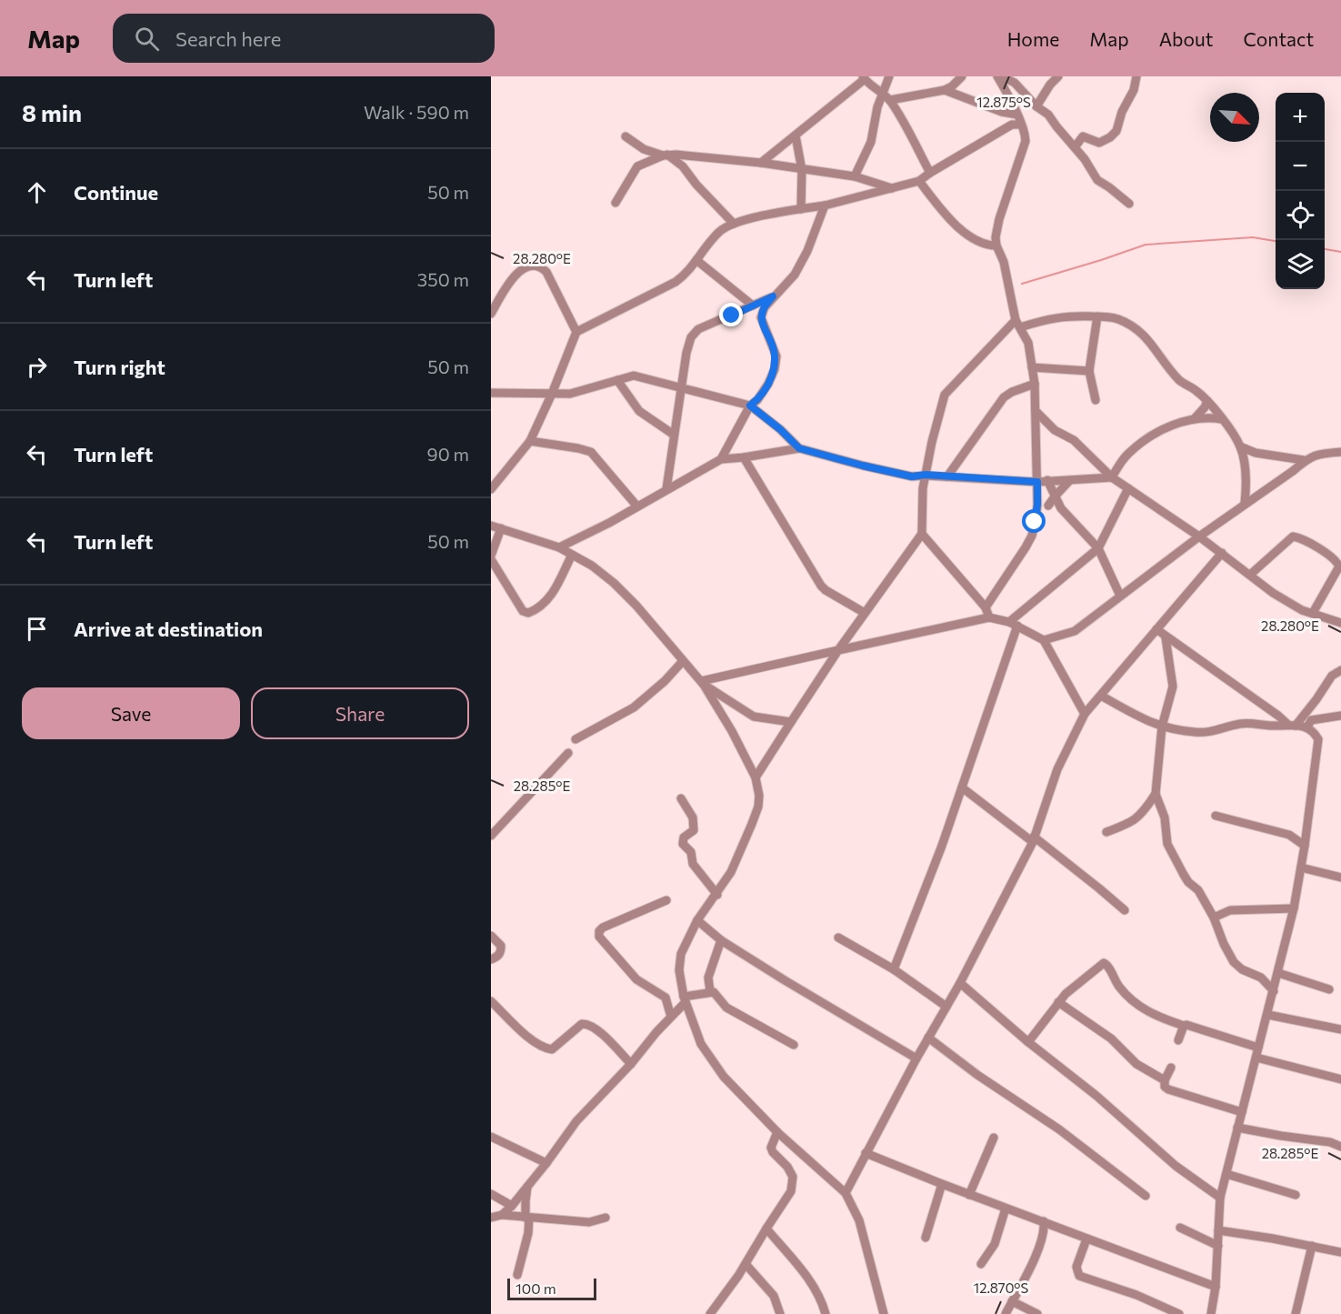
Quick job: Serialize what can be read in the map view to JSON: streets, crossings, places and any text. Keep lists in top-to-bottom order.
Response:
{
  "scale_bar": "100 m",
  "north": "bottom right",
  "page": {
    "header": "Map",
    "search": "Search here",
    "nav": [
      "Home",
      "Map",
      "About",
      "Contact"
    ],
    "heading": ["8 min", "Walk · 590 m"],
    "map_buttons": ["+", "−"],
    "list": [
      ["Continue", "50 m"],
      ["Turn left", "350 m"],
      ["Turn right", "50 m"],
      ["Turn left", "90 m"],
      ["Turn left", "50 m"],
      "Arrive at destination"
    ],
    "buttons": ["Save", "Share"],
    "scale": "100 m"
  },
  "coordinates": [
    "12.875°S",
    "28.280°E",
    "28.285°E",
    "12.870°S"
  ]
}
